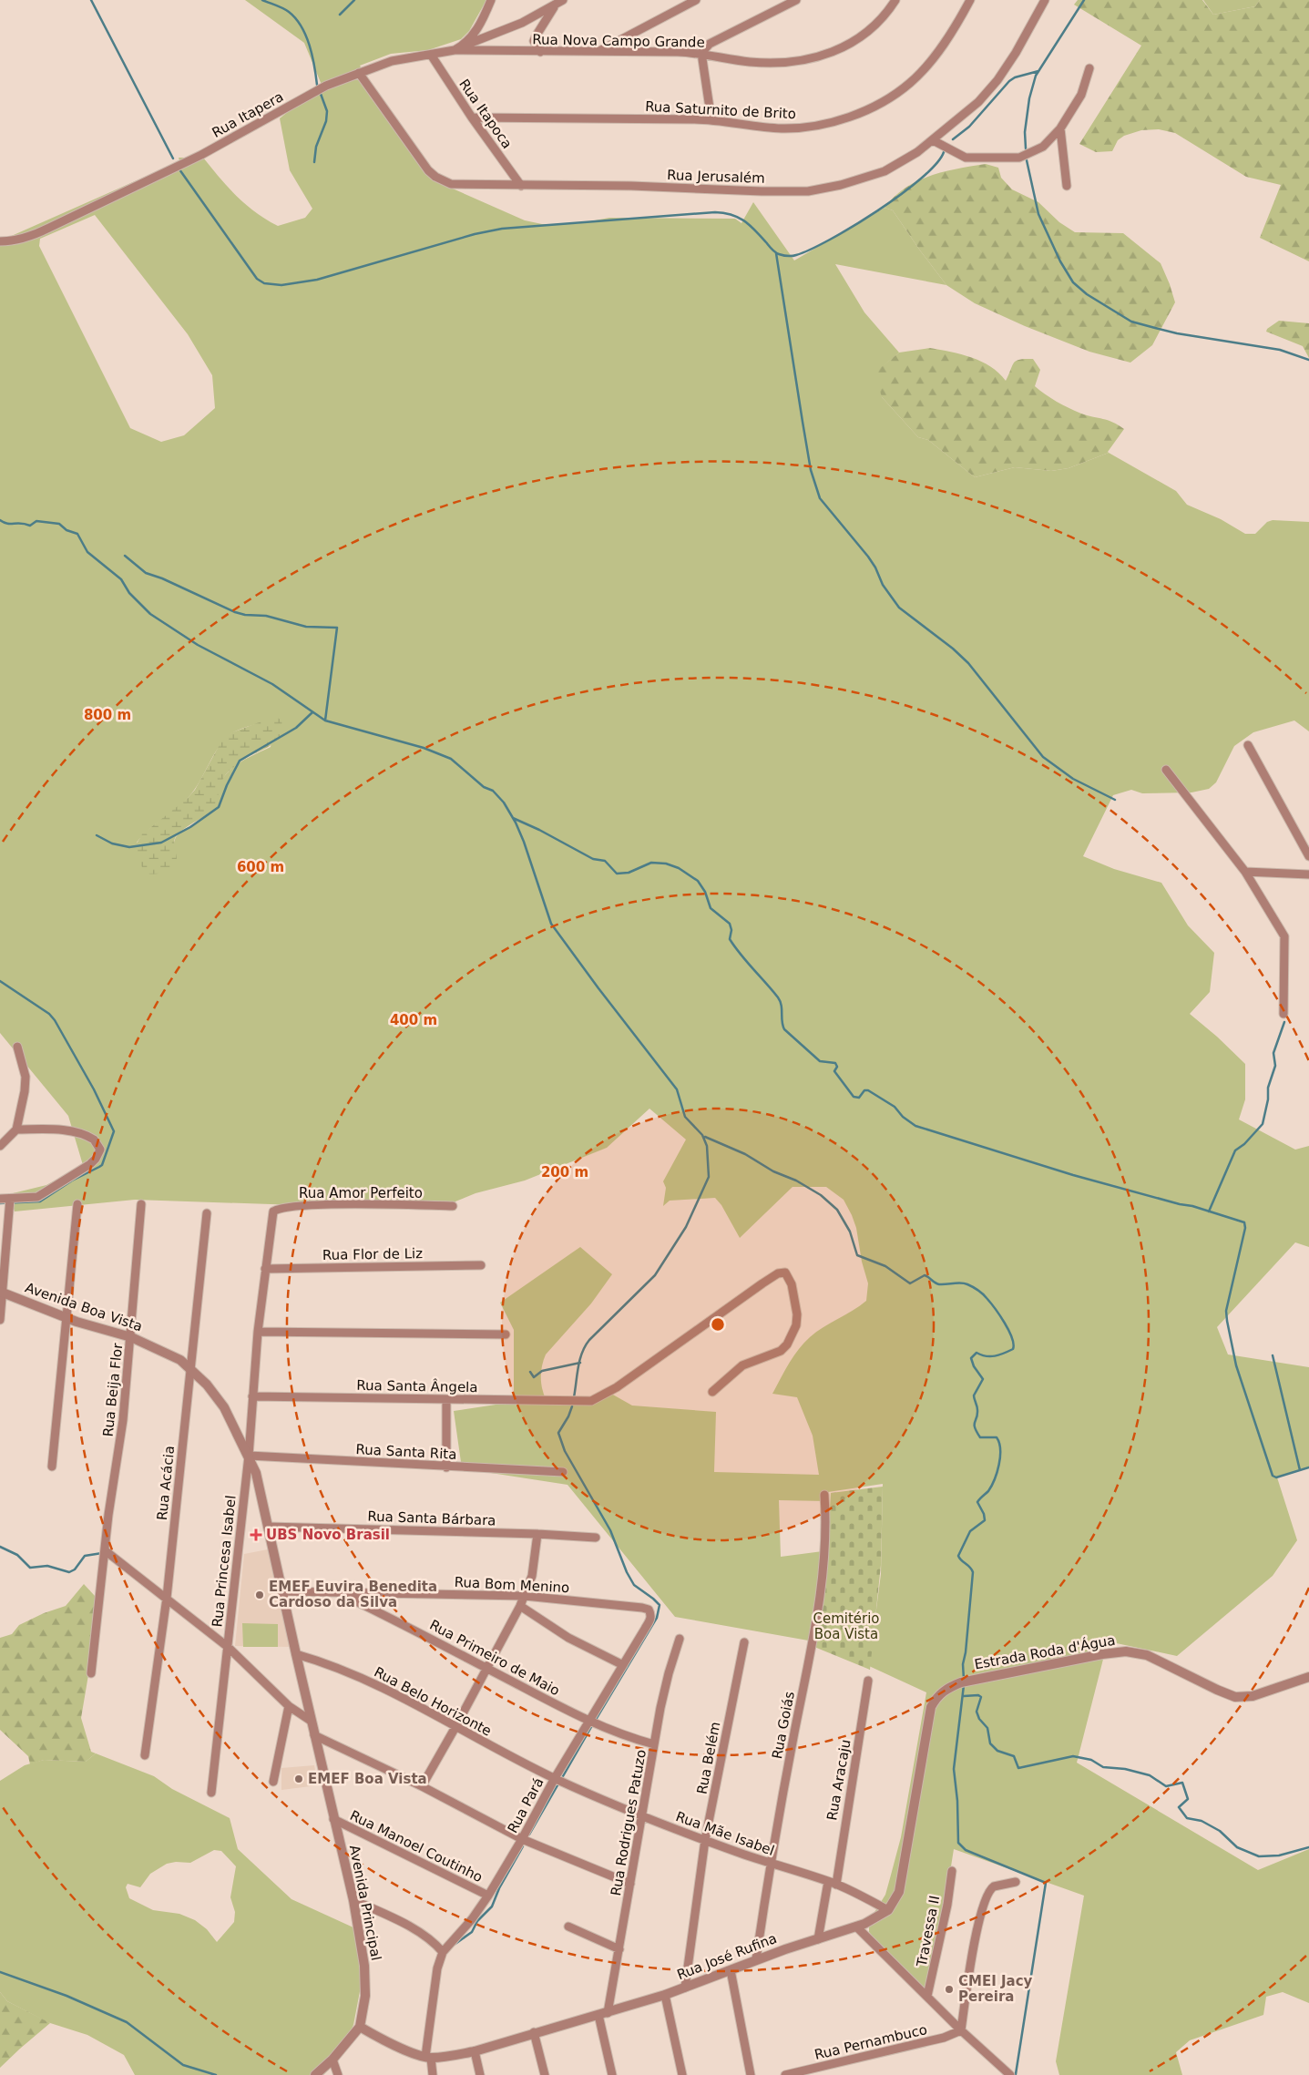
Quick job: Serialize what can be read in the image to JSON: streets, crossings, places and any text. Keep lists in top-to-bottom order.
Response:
{
  "streets": {
    "street": [
      "Rua Nova Campo Grande",
      "Rua Saturnito de Brito",
      "Rua Itapoca",
      "Rua Itapera",
      "Rua Jerusalém",
      "Rua Amor Perfeito",
      "Rua Flor de Liz",
      "Avenida Boa Vista",
      "Rua Santa Ângela",
      "Rua Beija Flor",
      "Rua Santa Rita",
      "Rua Acácia",
      "Rua Santa Bárbara",
      "Rua Princesa Isabel",
      "Rua Bom Menino",
      "Estrada Roda d'Água",
      "Rua Primeiro de Maio",
      "Rua Belo Horizonte",
      "Rua Goiás",
      "Rua Belém",
      "Rua Aracaju",
      "Rua Pará",
      "Rua Rodrigues Patuzo",
      "Rua Mãe Isabel",
      "Rua Manoel Coutinho",
      "Avenida Principal",
      "Travessa II",
      "Rua José Rufina",
      "Rua Pernambuco"
    ]
  },
  "crossings": [
    ["Rua Nova Campo Grande", "Rua Itapera"],
    ["Rua Saturnito de Brito", "Rua Itapoca"],
    ["Rua Itapoca", "Rua Itapera"],
    ["Rua Itapoca", "Rua Jerusalém"],
    ["Rua Itapera", "Rua Jerusalém"],
    ["Rua Amor Perfeito", "Rua Princesa Isabel"],
    ["Rua Flor de Liz", "Rua Princesa Isabel"],
    ["Avenida Boa Vista", "Rua Beija Flor"],
    ["Avenida Boa Vista", "Avenida Principal"],
    ["Rua Santa Ângela", "Rua Princesa Isabel"],
    ["Rua Santa Rita", "Rua Princesa Isabel"],
    ["Rua Santa Rita", "Avenida Principal"],
    ["Rua Acácia", "Avenida Principal"],
    ["Rua Santa Bárbara", "Avenida Principal"],
    ["Rua Princesa Isabel", "Avenida Principal"],
    ["Rua Bom Menino", "Rua Primeiro de Maio"],
    ["Rua Bom Menino", "Rua Pará"],
    ["Rua Bom Menino", "Avenida Principal"],
    ["Estrada Roda d'Água", "Rua José Rufina"],
    ["Rua Primeiro de Maio", "Rua Pará"],
    ["Rua Primeiro de Maio", "Rua Rodrigues Patuzo"],
    ["Rua Belo Horizonte", "Rua Pará"],
    ["Rua Belo Horizonte", "Rua Mãe Isabel"],
    ["Rua Belo Horizonte", "Avenida Principal"],
    ["Rua Goiás", "Rua Mãe Isabel"],
    ["Rua Goiás", "Rua José Rufina"],
    ["Rua Belém", "Rua Mãe Isabel"],
    ["Rua Belém", "Rua José Rufina"],
    ["Rua Aracaju", "Rua Mãe Isabel"],
    ["Rua Pará", "Rua Mãe Isabel"],
    ["Rua Pará", "Rua Manoel Coutinho"],
    ["Rua Rodrigues Patuzo", "Rua Mãe Isabel"],
    ["Rua Rodrigues Patuzo", "Rua José Rufina"],
    ["Rua Mãe Isabel", "Rua José Rufina"],
    ["Rua Manoel Coutinho", "Avenida Principal"]
  ],
  "parks": ["Cemitério Boa Vista"],
  "places": {
    "health": ["UBS Novo Brasil"],
    "other": ["EMEF Euvira Benedita Cardoso da Silva", "EMEF Boa Vista", "CMEI Jacy Pereira"]
  },
  "rings": [
    "800 m",
    "600 m",
    "400 m",
    "200 m"
  ]
}
